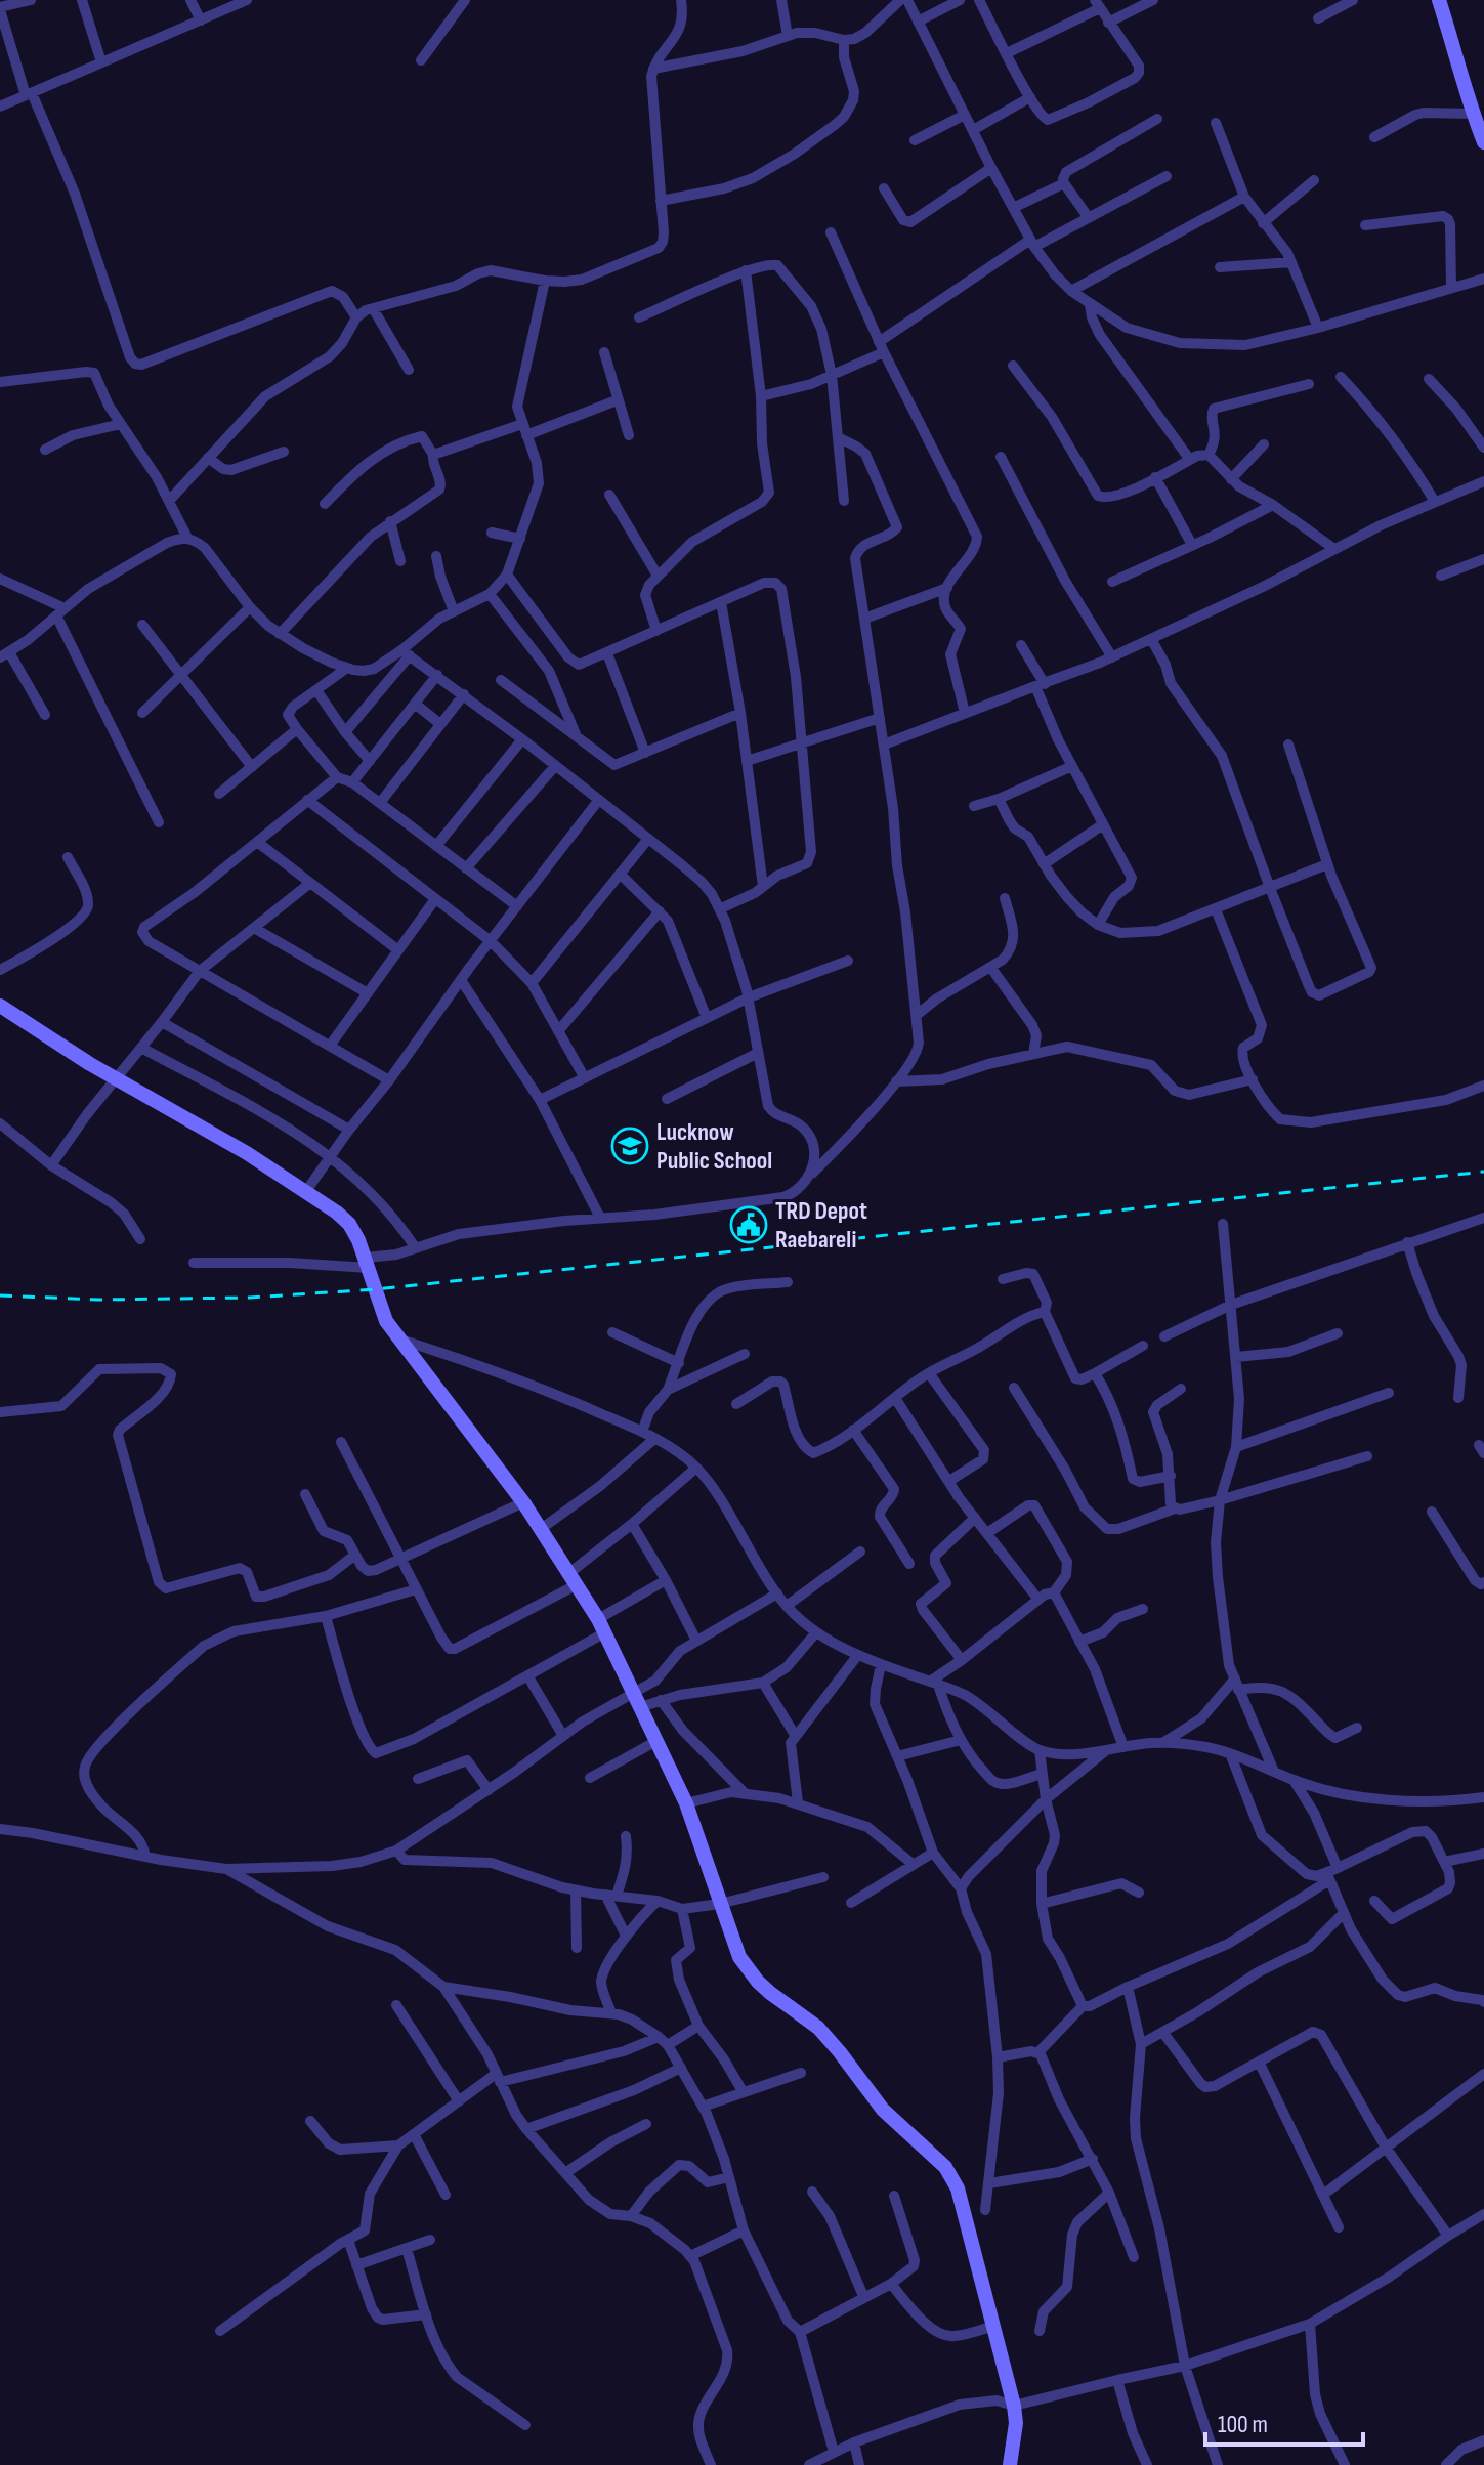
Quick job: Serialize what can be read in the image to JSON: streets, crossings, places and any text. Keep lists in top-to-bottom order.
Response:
{
  "places": {
    "school or university": ["Lucknow Public School"],
    "public building": ["TRD Depot Raebareli"]
  },
  "scale_bar": "100 m"
}
